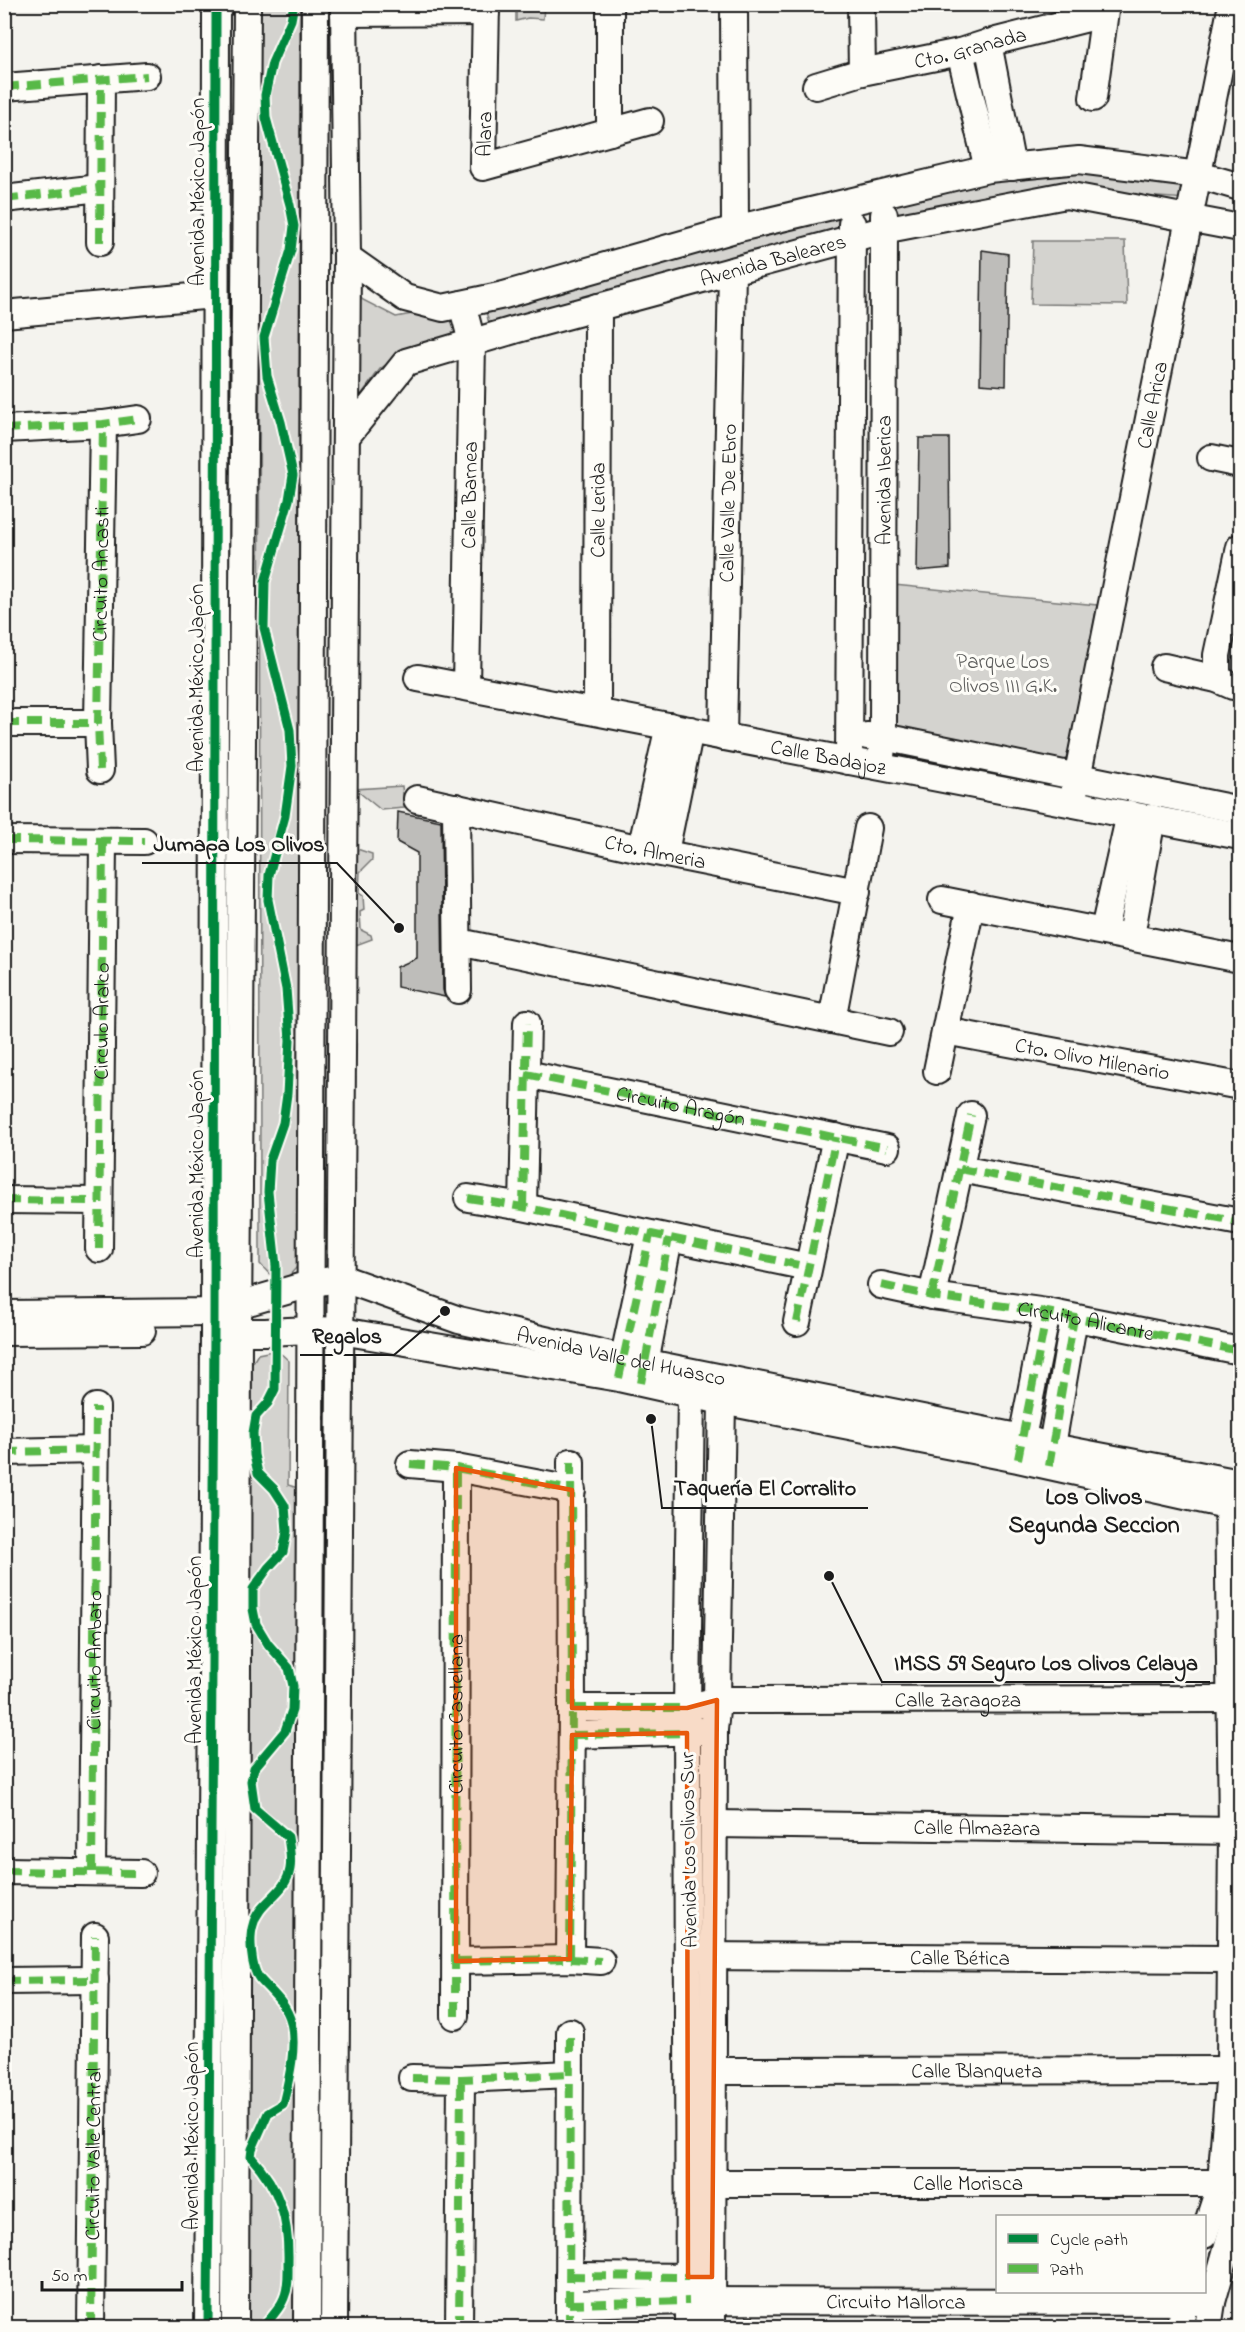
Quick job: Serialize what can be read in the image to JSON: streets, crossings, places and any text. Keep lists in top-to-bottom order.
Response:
{
  "streets": {
    "street": [
      "Cto. Granada",
      "Alara",
      "Avenida México Japón",
      "Avenida Baleares",
      "Calle Arica",
      "Avenida Iberica",
      "Calle Barnea",
      "Calle Valle De Ebro",
      "Calle Lerida",
      "Circuito Ancasti",
      "Calle Badajoz",
      "Cto. Almeria",
      "Circulo Aralco",
      "Cto. Olivo Milenario",
      "Circuito Aragón",
      "Circuito Alicante",
      "Avenida Valle del Huasco",
      "Circuito Ambato",
      "Calle Zaragoza",
      "Circuito Castellana",
      "Calle Almazara",
      "Avenida Los Olivos Sur",
      "Calle Bética",
      "Calle Blanqueta",
      "Circuito Valle Central",
      "Calle Morisca",
      "Circuito Mallorca"
    ]
  },
  "crossings": [
    ["Avenida México Japón", "Avenida Valle del Huasco"],
    ["Avenida Baleares", "Calle Arica"],
    ["Avenida Baleares", "Avenida Iberica"],
    ["Avenida Baleares", "Calle Barnea"],
    ["Avenida Baleares", "Calle Valle De Ebro"],
    ["Avenida Baleares", "Calle Lerida"],
    ["Calle Arica", "Calle Badajoz"],
    ["Avenida Iberica", "Calle Badajoz"],
    ["Calle Barnea", "Calle Badajoz"],
    ["Calle Valle De Ebro", "Calle Badajoz"],
    ["Calle Lerida", "Calle Badajoz"],
    ["Avenida Valle del Huasco", "Avenida Los Olivos Sur"],
    ["Calle Zaragoza", "Avenida Los Olivos Sur"],
    ["Calle Almazara", "Avenida Los Olivos Sur"],
    ["Avenida Los Olivos Sur", "Calle Bética"],
    ["Avenida Los Olivos Sur", "Calle Blanqueta"],
    ["Avenida Los Olivos Sur", "Calle Morisca"],
    ["Avenida Los Olivos Sur", "Circuito Mallorca"]
  ],
  "districts": ["Los Olivos Segunda Seccion"],
  "parks": ["Parque Los Olivos III G.K."],
  "places": [
    "Jumapa Los Olivos",
    "Regalos",
    "Taquería El Corralito",
    "IMSS 59 Seguro Los Olivos Celaya"
  ],
  "legend": ["Cycle path", "Path"],
  "scale_bar": "50 m"
}
